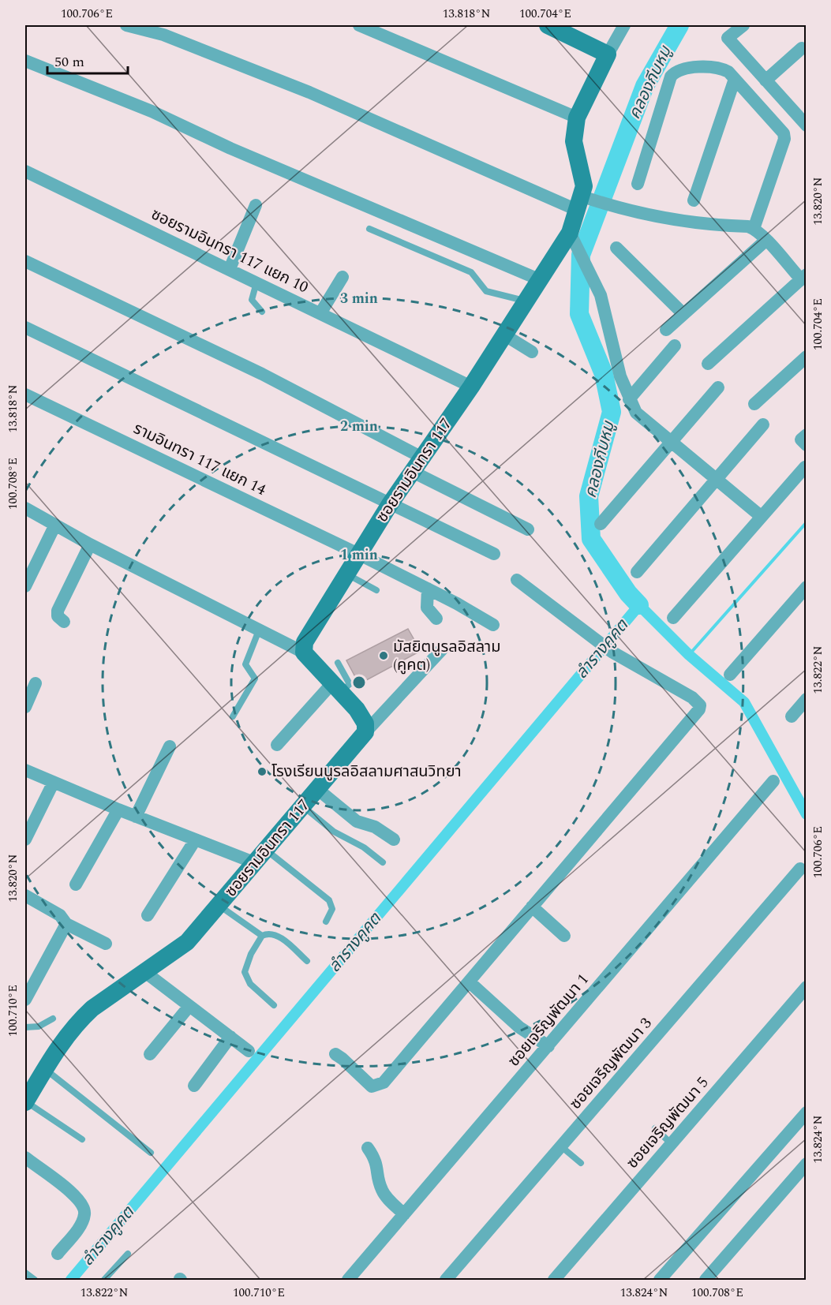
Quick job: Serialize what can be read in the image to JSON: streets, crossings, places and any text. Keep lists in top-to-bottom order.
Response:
{
  "streets": {
    "street": [
      "ซอยรามอินทรา 117 แยก 10",
      "รามอินทรา 117 แยก 14",
      "ซอยรามอินทรา 117",
      "ซอยเจริญพัฒนา 1",
      "ซอยเจริญพัฒนา 3",
      "ซอยเจริญพัฒนา 5"
    ]
  },
  "crossings": [
    ["ซอยรามอินทรา 117 แยก 10", "ซอยรามอินทรา 117"],
    ["รามอินทรา 117 แยก 14", "ซอยรามอินทรา 117"]
  ],
  "water": ["คลองกีบหมู", "ลำรางคูคต"],
  "places": ["มัสยิตนูรลอิสลาม (คูคต)", "โรงเรียนนูรลอิสลามศาสนวิทยา"],
  "scale_bar": "50 m",
  "coordinates": [
    "100.706°E",
    "13.818°N",
    "100.704°E",
    "13.820°N",
    "100.708°E",
    "13.822°N",
    "100.710°E",
    "13.824°N"
  ],
  "rings": ["3 min", "2 min", "1 min"]
}
